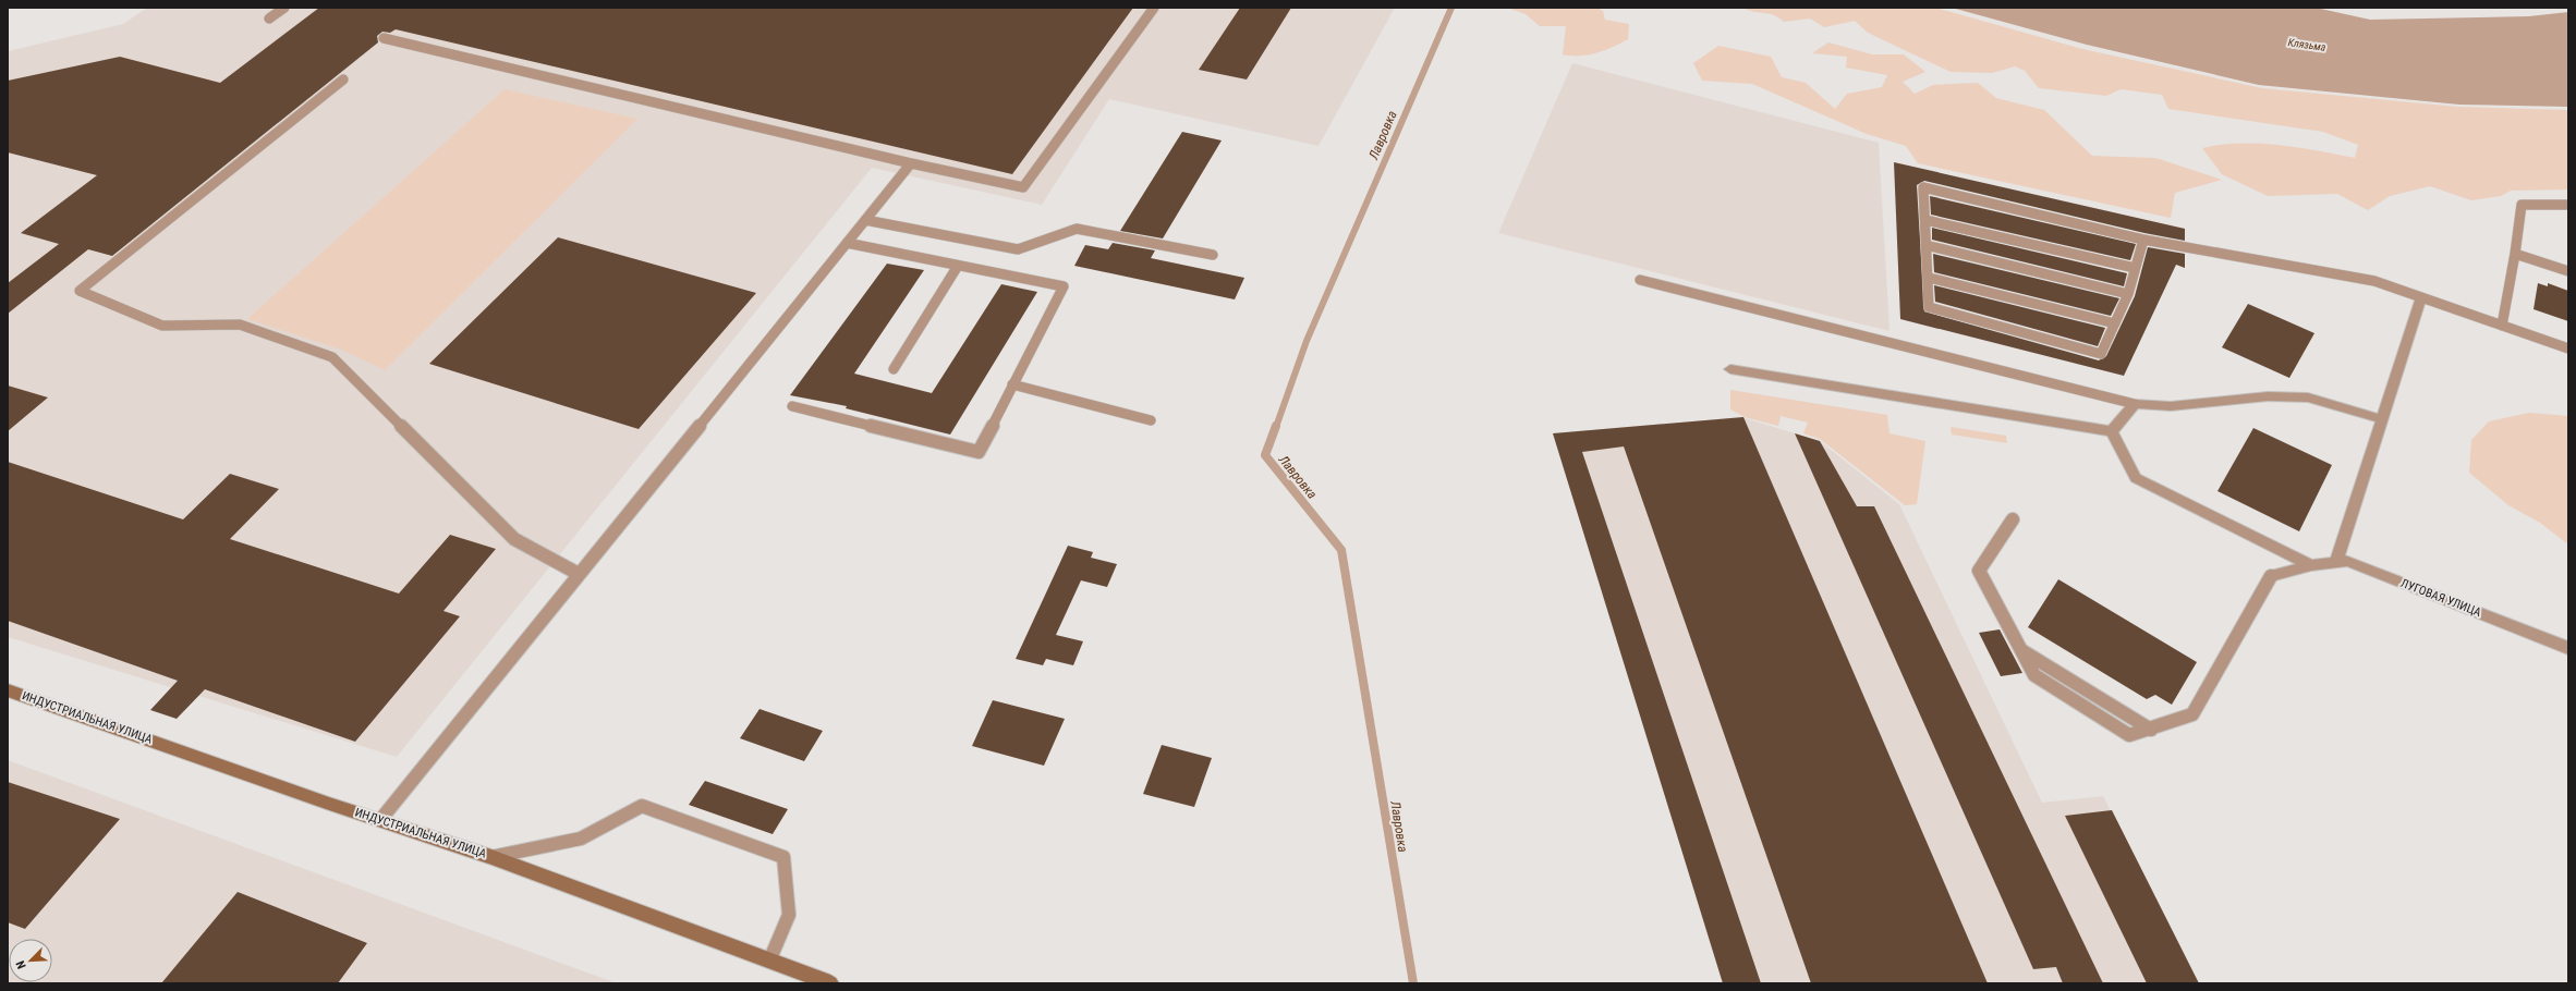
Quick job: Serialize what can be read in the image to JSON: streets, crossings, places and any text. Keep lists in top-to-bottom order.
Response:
{
  "streets": {
    "street": ["ЛУГОВАЯ УЛИЦА", "ИНДУСТРИАЛЬНАЯ УЛИЦА"]
  },
  "water": ["Клязьма", "Лавровка"],
  "north": "bottom left"
}
